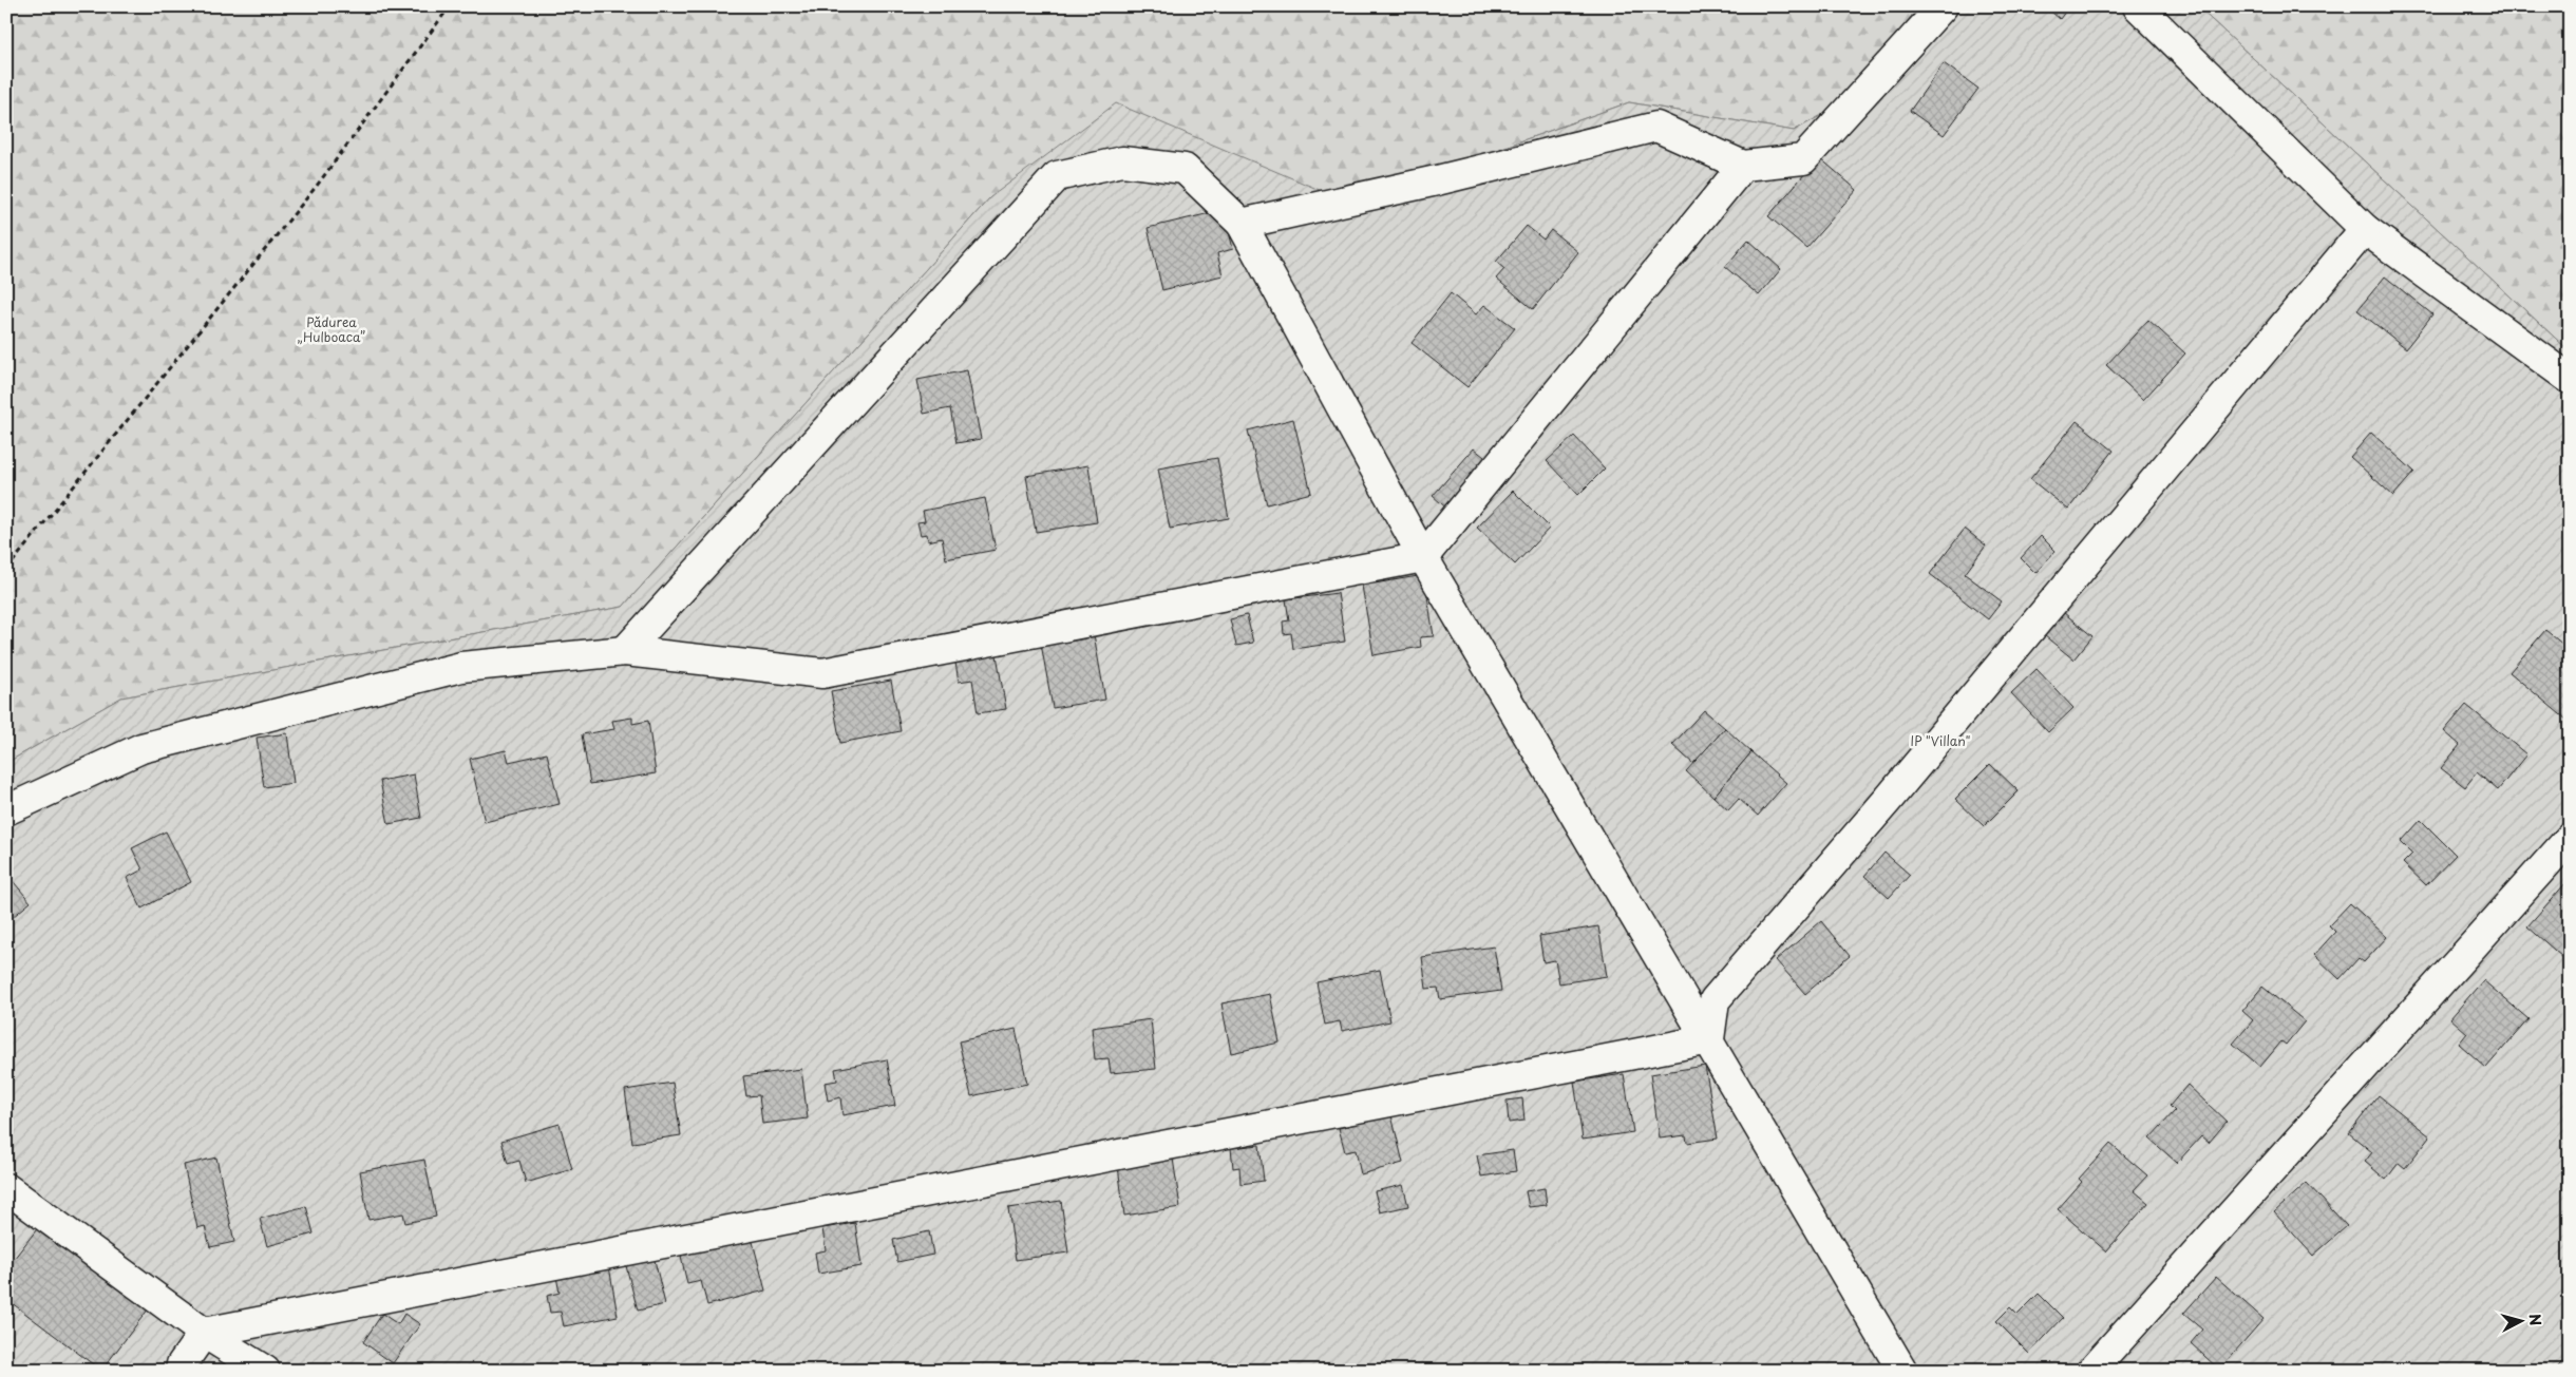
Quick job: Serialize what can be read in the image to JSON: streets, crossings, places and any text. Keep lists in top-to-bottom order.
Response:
{
  "parks": ["Pădurea „Hulboaca”", "IP \"Villan\""],
  "north": "right"
}
